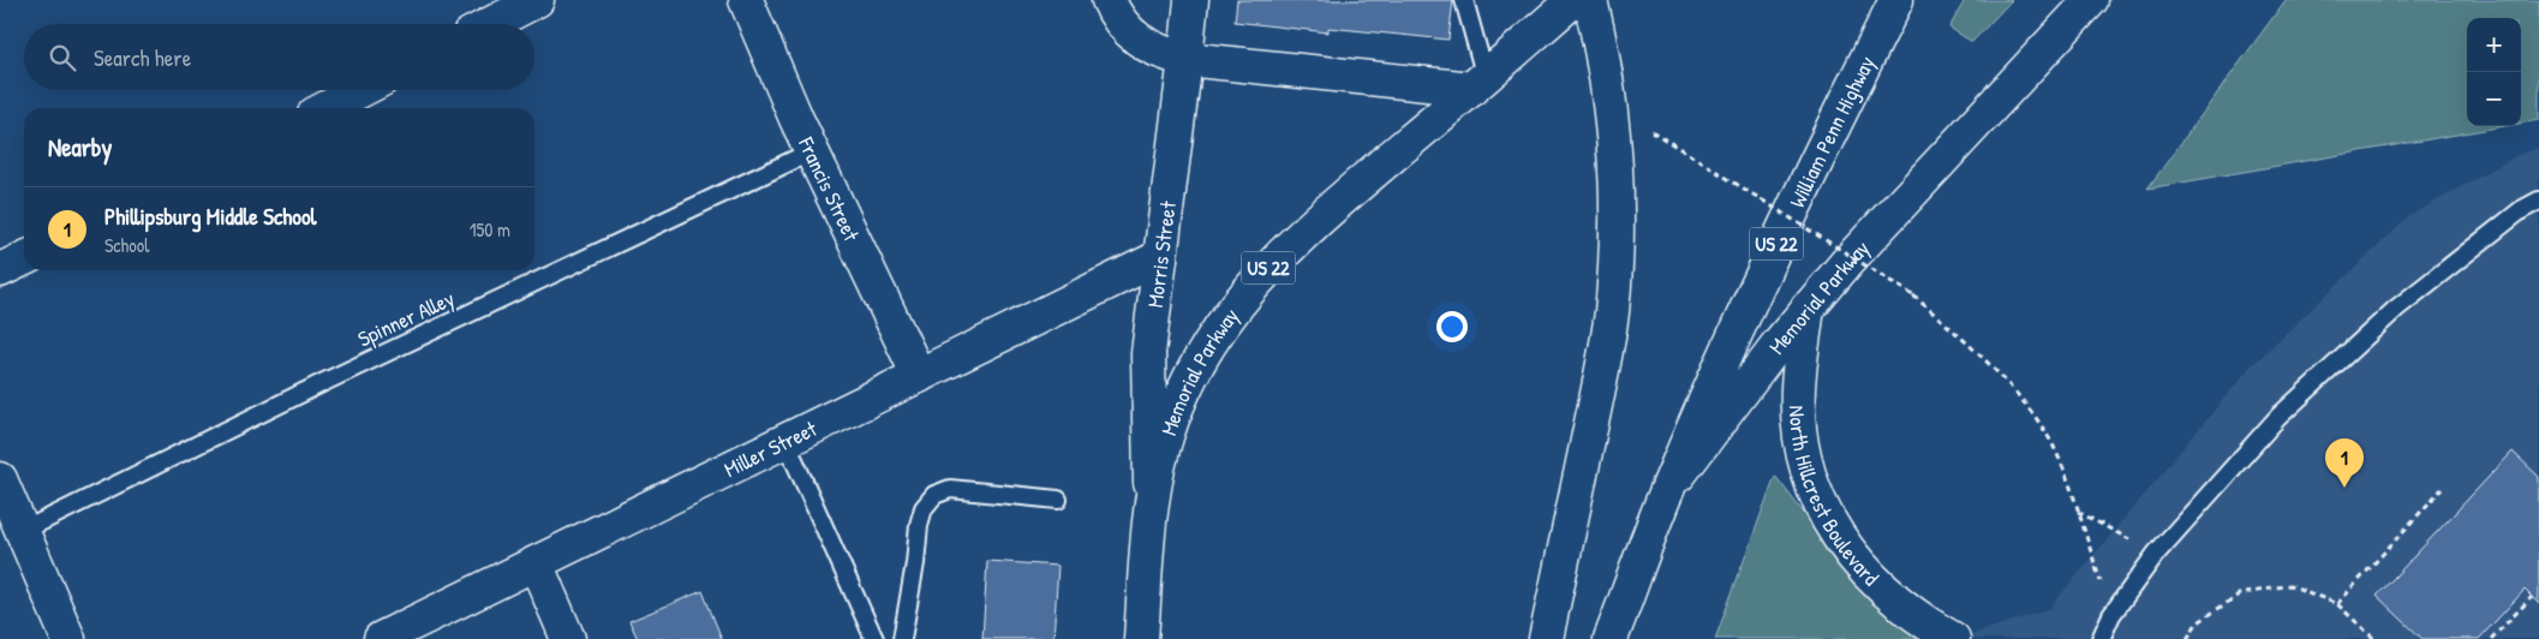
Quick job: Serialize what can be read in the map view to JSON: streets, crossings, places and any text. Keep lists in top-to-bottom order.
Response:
{
  "streets": {
    "main road": [
      "William Penn Highway",
      "Francis Street",
      "US 22",
      "Morris Street",
      "Memorial Parkway",
      "Miller Street",
      "North Hillcrest Boulevard"
    ],
    "lane": ["Spinner Alley"]
  },
  "crossings": [
    ["William Penn Highway", "Memorial Parkway"],
    ["Francis Street", "Spinner Alley"],
    ["Francis Street", "Miller Street"],
    ["Morris Street", "Memorial Parkway"],
    ["Morris Street", "Miller Street"],
    ["Memorial Parkway", "North Hillcrest Boulevard"]
  ],
  "page": {
    "map_buttons": ["+", "−"],
    "search": "Search here",
    "heading": "Nearby",
    "list": [
      {
        "mark": "1",
        "name": "Phillipsburg Middle School",
        "note": "School",
        "value": "150 m"
      }
    ],
    "pins": "1"
  }
}
